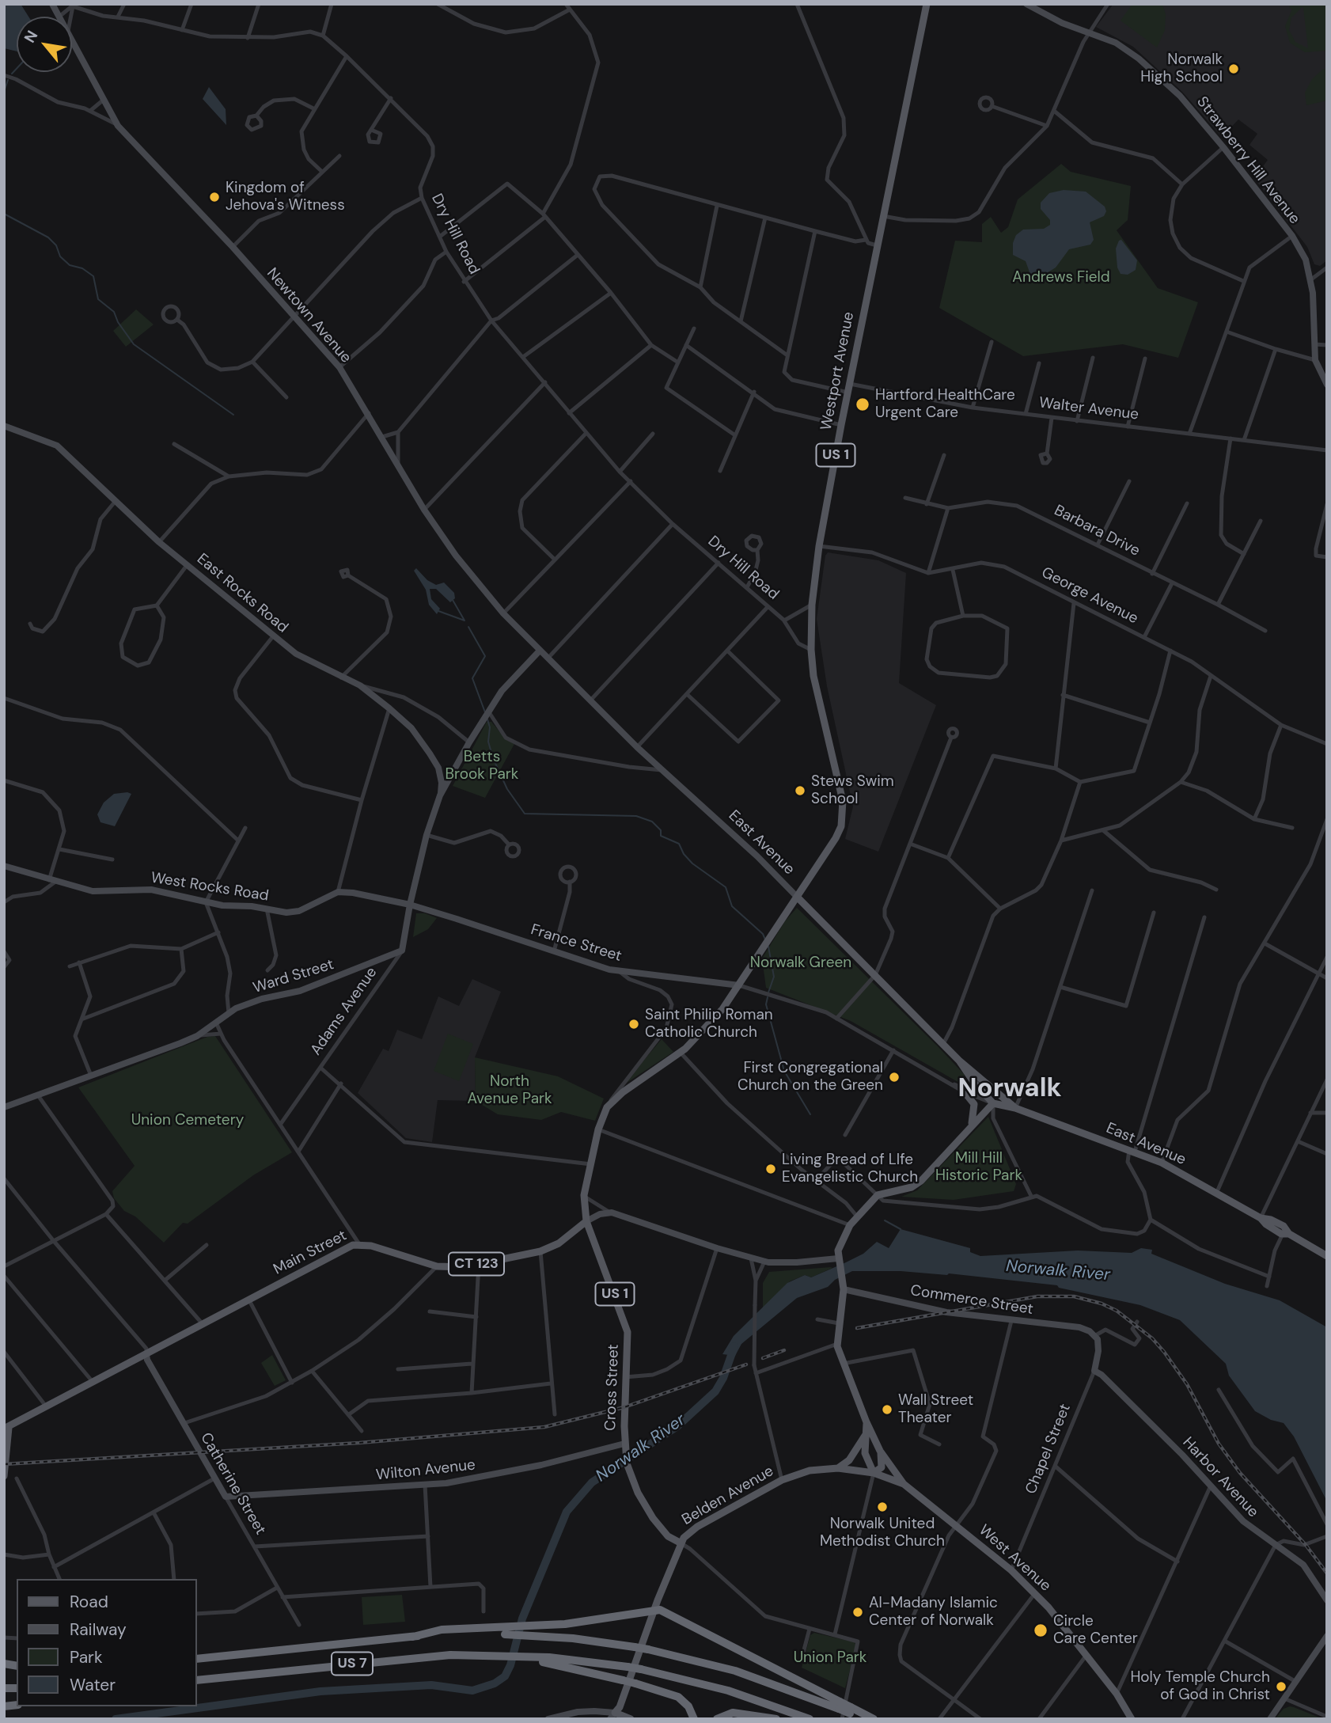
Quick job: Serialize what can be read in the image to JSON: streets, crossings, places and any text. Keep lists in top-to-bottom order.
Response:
{
  "streets": {
    "highway": ["US 7"],
    "main road": [
      "Strawberry Hill Avenue",
      "Newtown Avenue",
      "Westport Avenue",
      "US 1",
      "East Rocks Road",
      "East Avenue",
      "West Rocks Road",
      "France Street",
      "Ward Street",
      "Adams Avenue",
      "Main Street",
      "CT 123",
      "Commerce Street",
      "Cross Street",
      "Chapel Street",
      "Wilton Avenue",
      "Harbor Avenue",
      "Catherine Street",
      "Belden Avenue",
      "West Avenue"
    ],
    "street": [
      "Dry Hill Road",
      "Walter Avenue",
      "Barbara Drive",
      "George Avenue"
    ]
  },
  "crossings": [
    ["Dry Hill Road", "Westport Avenue"],
    ["Newtown Avenue", "East Avenue"],
    ["Westport Avenue", "Walter Avenue"],
    ["Westport Avenue", "US 1"],
    ["Westport Avenue", "George Avenue"],
    ["Westport Avenue", "East Avenue"],
    ["US 1", "East Avenue"],
    ["US 1", "France Street"],
    ["US 1", "Main Street"],
    ["US 1", "Cross Street"],
    ["East Rocks Road", "Adams Avenue"],
    ["France Street", "Adams Avenue"],
    ["Ward Street", "Adams Avenue"],
    ["Main Street", "Cross Street"],
    ["Main Street", "Catherine Street"],
    ["Commerce Street", "Chapel Street"],
    ["Cross Street", "Wilton Avenue"],
    ["Cross Street", "Belden Avenue"],
    ["Chapel Street", "Harbor Avenue"],
    ["Chapel Street", "West Avenue"],
    ["Wilton Avenue", "Catherine Street"],
    ["Belden Avenue", "West Avenue"]
  ],
  "districts": ["Norwalk"],
  "water": ["Norwalk River"],
  "parks": [
    "Andrews Field",
    "Betts Brook Park",
    "Norwalk Green",
    "North Avenue Park",
    "Union Cemetery",
    "Mill Hill Historic Park",
    "Union Park"
  ],
  "places": [
    "Norwalk High School",
    "Kingdom of Jehova's Witness",
    "Hartford HealthCare Urgent Care",
    "Stews Swim School",
    "Saint Philip Roman Catholic Church",
    "First Congregational Church on the Green",
    "Living Bread of LIfe Evangelistic Church",
    "Wall Street Theater",
    "Norwalk United Methodist Church",
    "Al-Madany Islamic Center of Norwalk",
    "Circle Care Center",
    "Holy Temple Church of God in Christ"
  ],
  "legend": [
    "Road",
    "Railway",
    "Park",
    "Water"
  ],
  "north": "top left"
}
